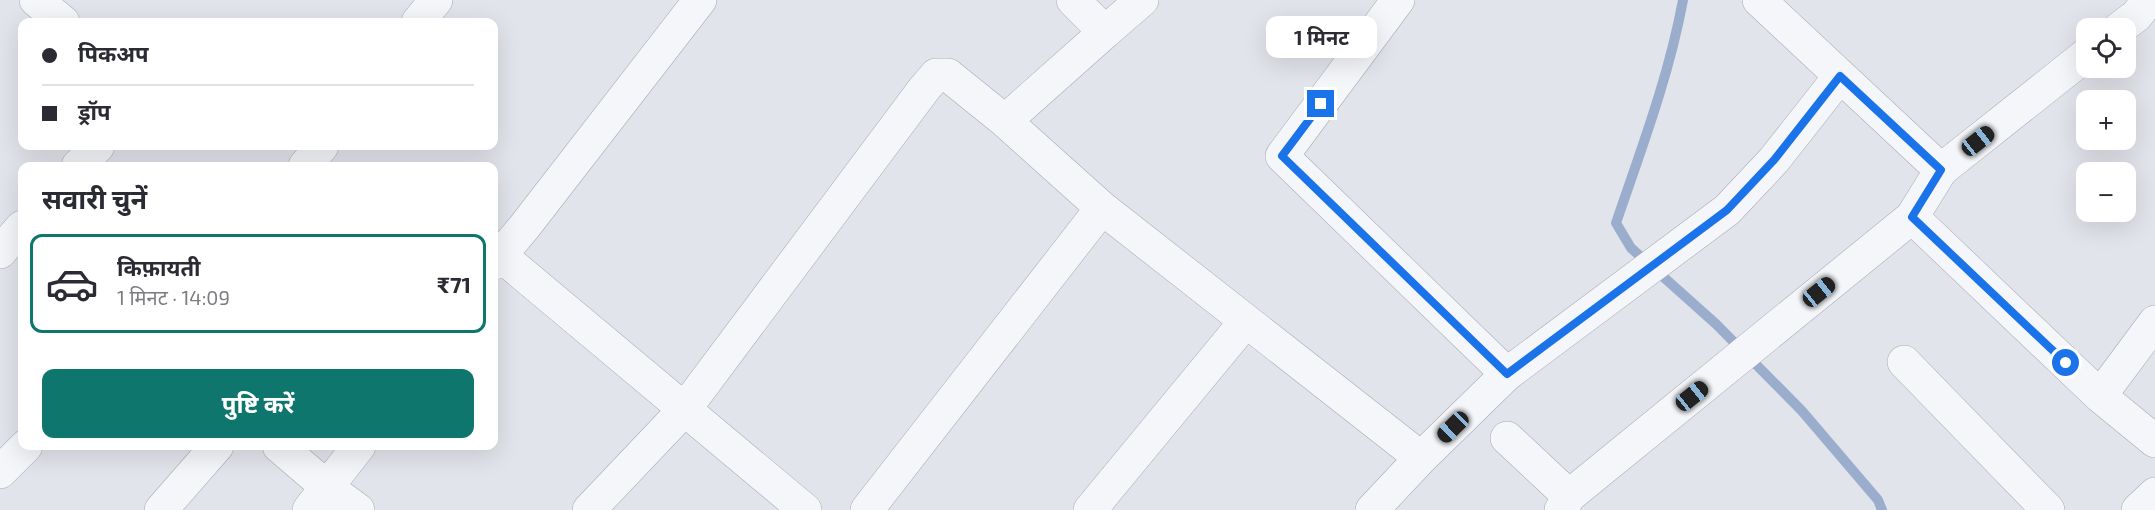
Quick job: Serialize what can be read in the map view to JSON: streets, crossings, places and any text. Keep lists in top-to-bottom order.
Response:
{
  "page": {
    "bubble": "1 मिनट",
    "map_buttons": ["+", "−"],
    "banner": ["पिकअप", "ड्रॉप"],
    "heading": "सवारी चुनें",
    "list": [
      {
        "name": "किफ़ायती",
        "note": "1 मिनट · 14:09",
        "value": "₹71"
      }
    ],
    "buttons": "पुष्टि करें"
  }
}
